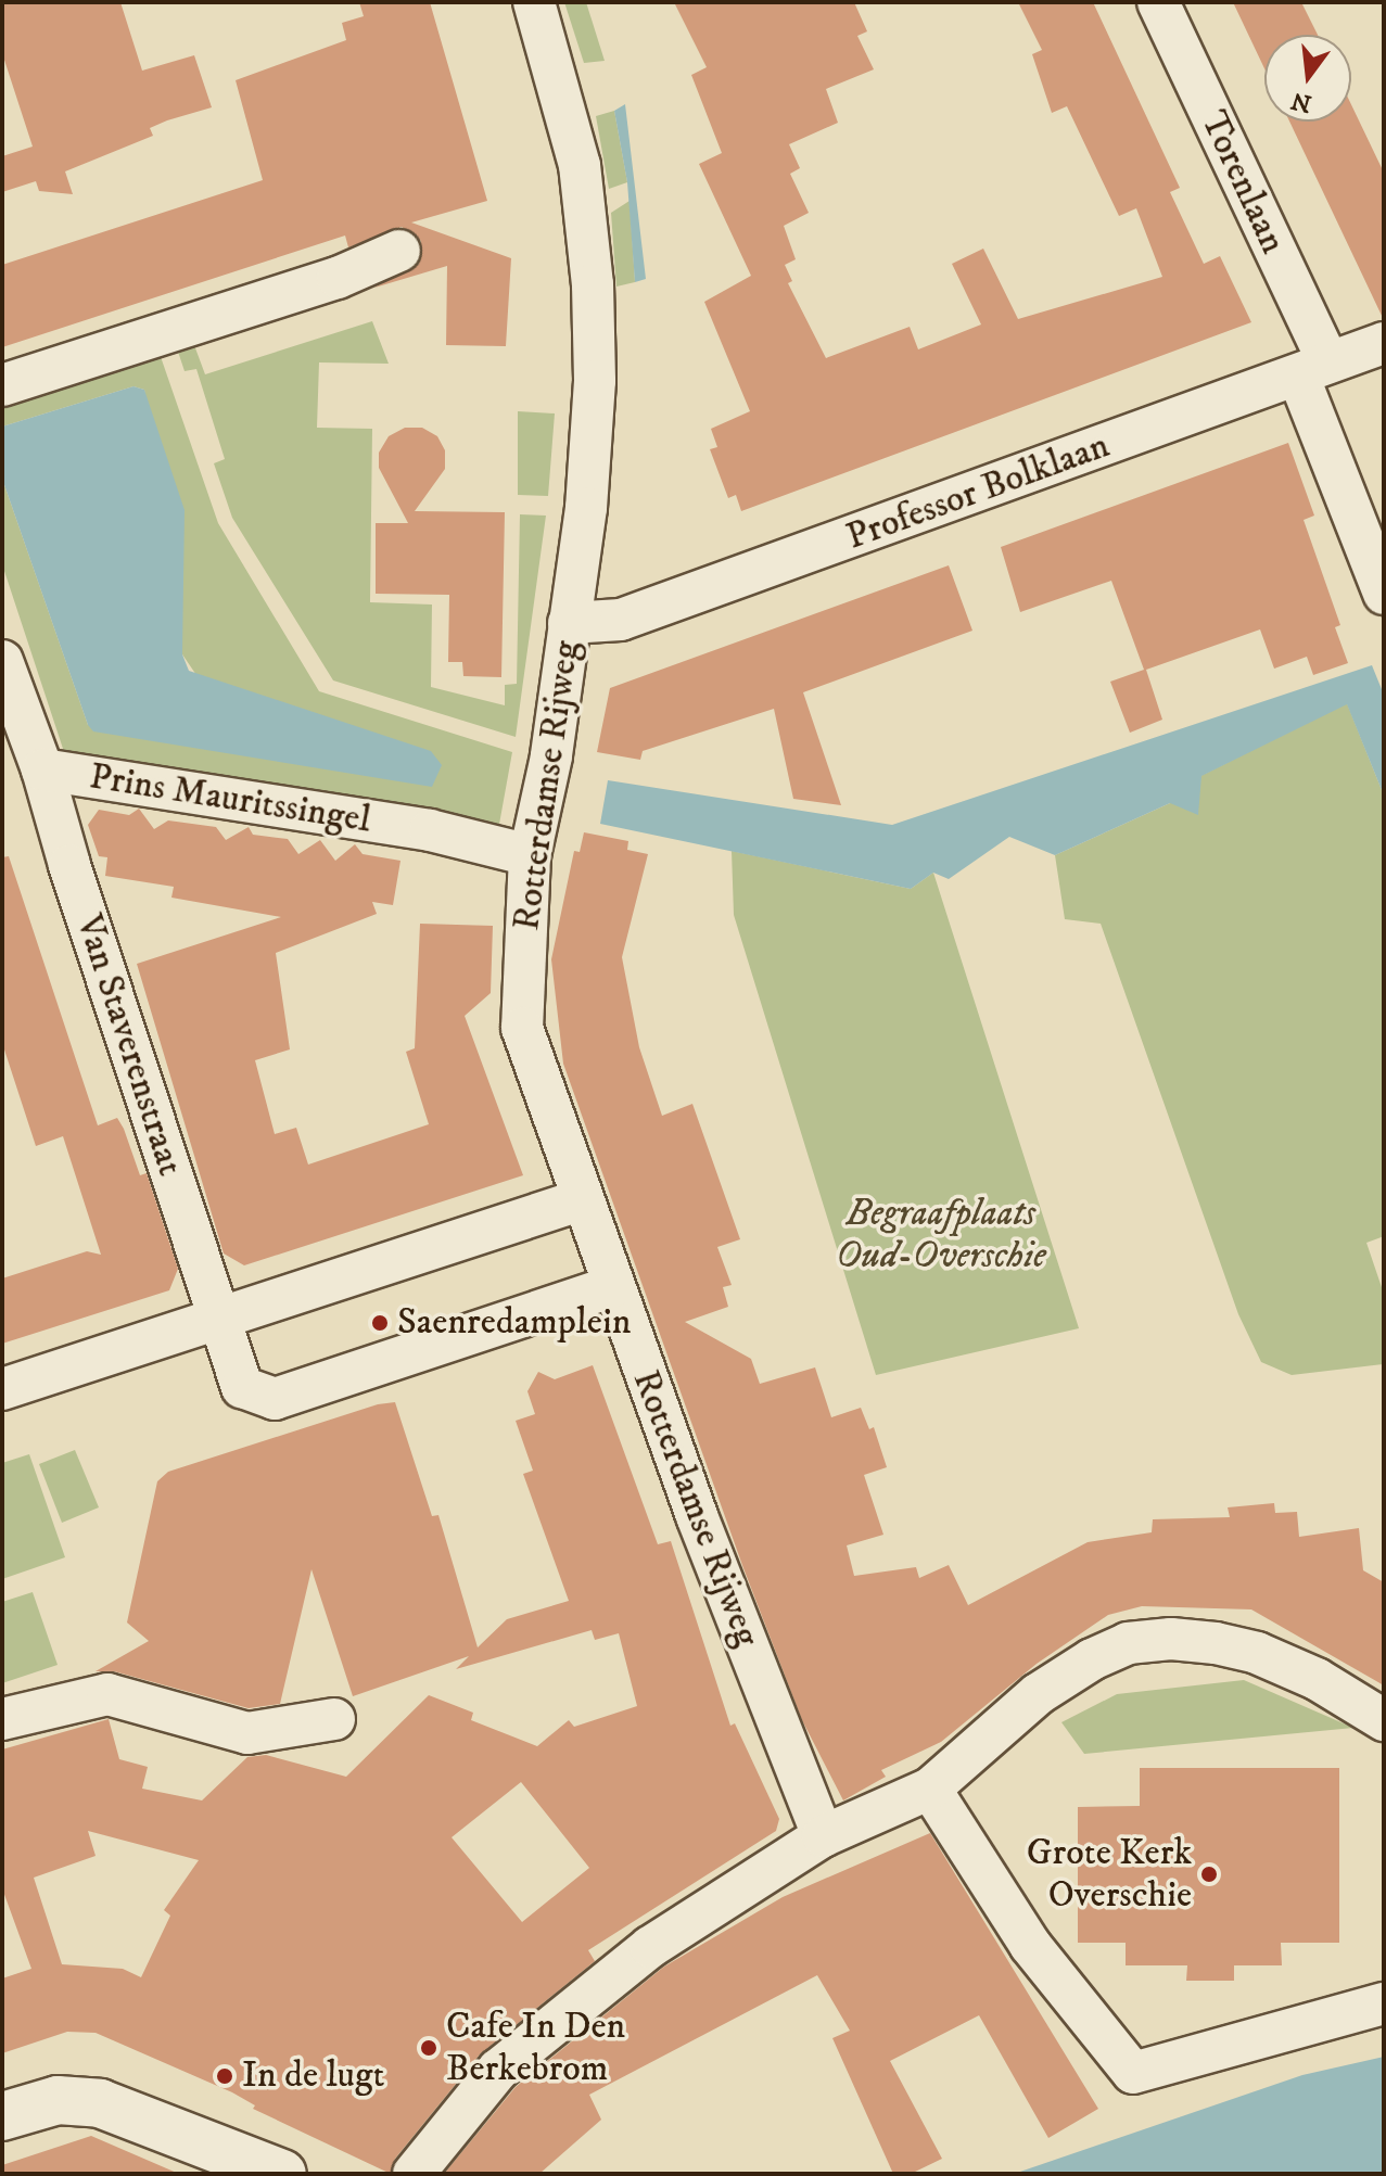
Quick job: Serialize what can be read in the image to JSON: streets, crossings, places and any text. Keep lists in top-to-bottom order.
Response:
{
  "streets": {
    "street": [
      "Torenlaan",
      "Professor Bolklaan",
      "Rotterdamse Rijweg",
      "Prins Mauritssingel",
      "Van Staverenstraat"
    ]
  },
  "crossings": [
    ["Torenlaan", "Professor Bolklaan"],
    ["Professor Bolklaan", "Rotterdamse Rijweg"],
    ["Rotterdamse Rijweg", "Prins Mauritssingel"],
    ["Prins Mauritssingel", "Van Staverenstraat"]
  ],
  "parks": ["Begraafplaats Oud-Overschie"],
  "places": [
    "Saenredamplein",
    "Grote Kerk Overschie",
    "Cafe In Den Berkebrom",
    "In de lugt"
  ],
  "north": "bottom"
}
